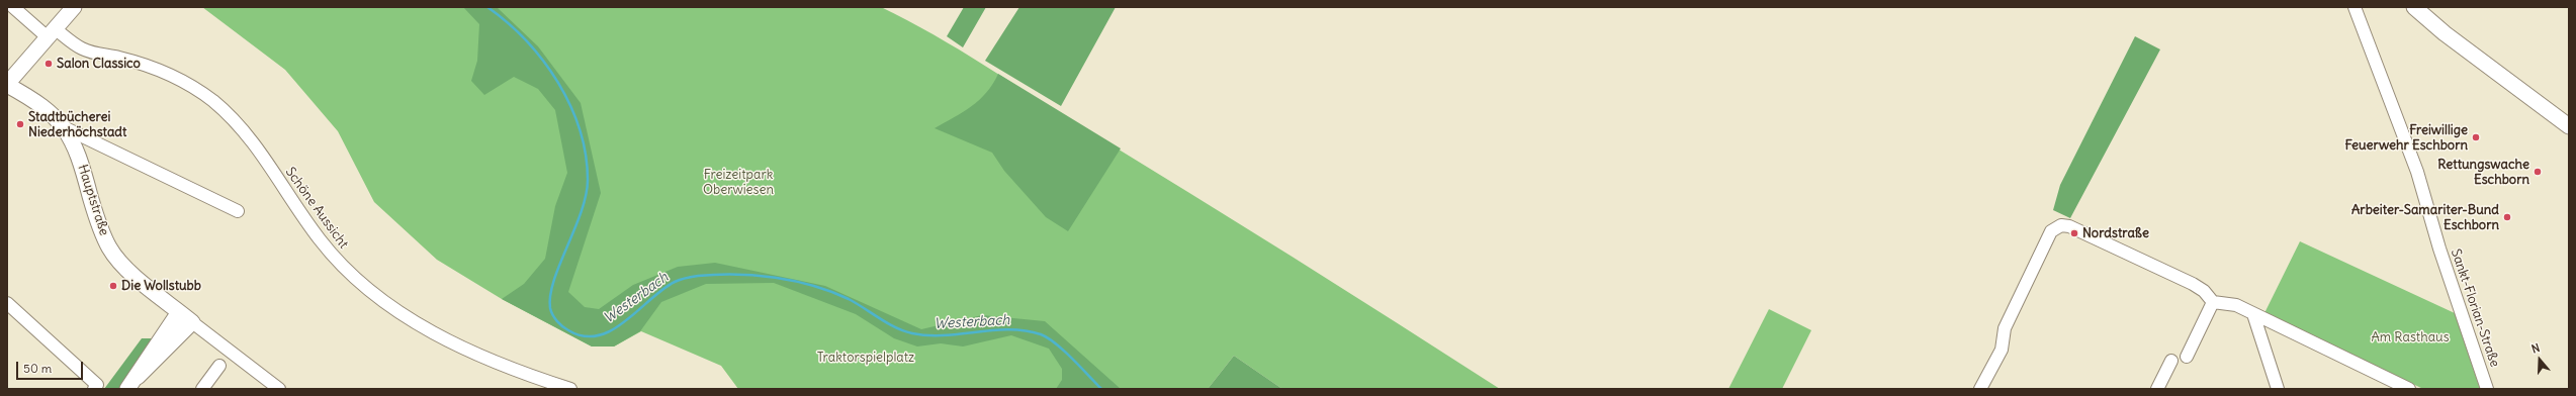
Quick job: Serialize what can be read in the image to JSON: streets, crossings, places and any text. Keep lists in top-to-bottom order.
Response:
{
  "streets": {
    "main road": ["Hauptstraße"],
    "street": ["Schöne Aussicht", "Sankt-Florian-Straße"]
  },
  "water": ["Westerbach"],
  "parks": ["Freizeitpark Oberwiesen", "Am Rasthaus", "Traktorspielplatz"],
  "places": [
    "Salon Classico",
    "Stadtbücherei Niederhöchstadt",
    "Freiwillige Feuerwehr Eschborn",
    "Rettungswache Eschborn",
    "Arbeiter-Samariter-Bund Eschborn",
    "Nordstraße",
    "Die Wollstubb"
  ],
  "scale_bar": "50 m",
  "north": "top"
}
